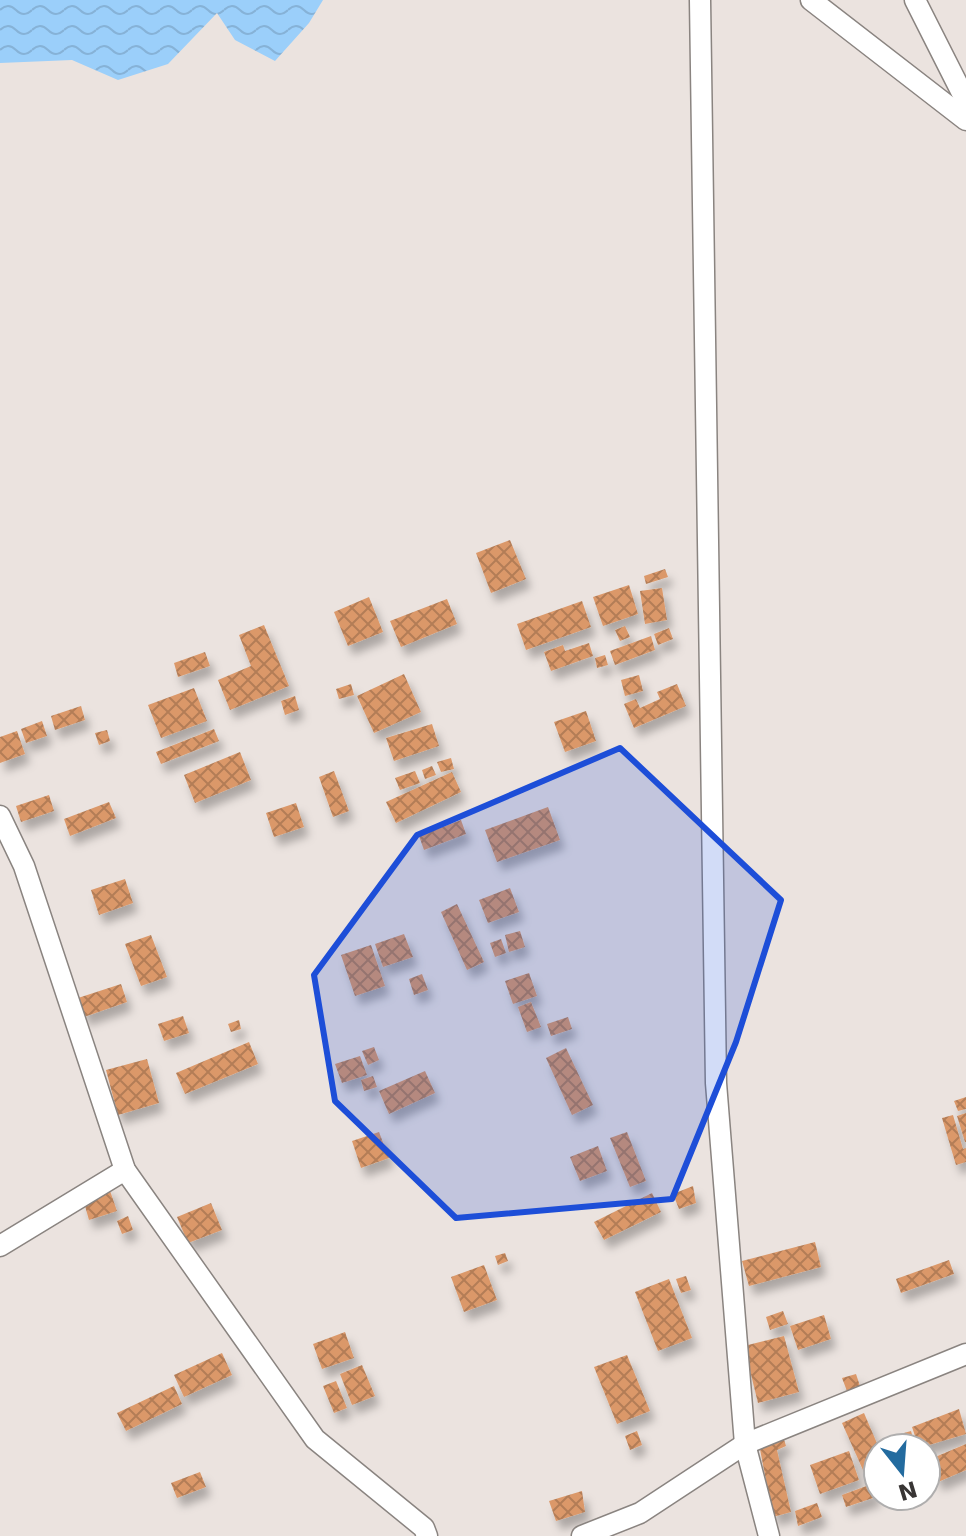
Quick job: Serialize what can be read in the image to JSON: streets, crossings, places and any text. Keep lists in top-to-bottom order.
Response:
{
  "north": "bottom"
}
